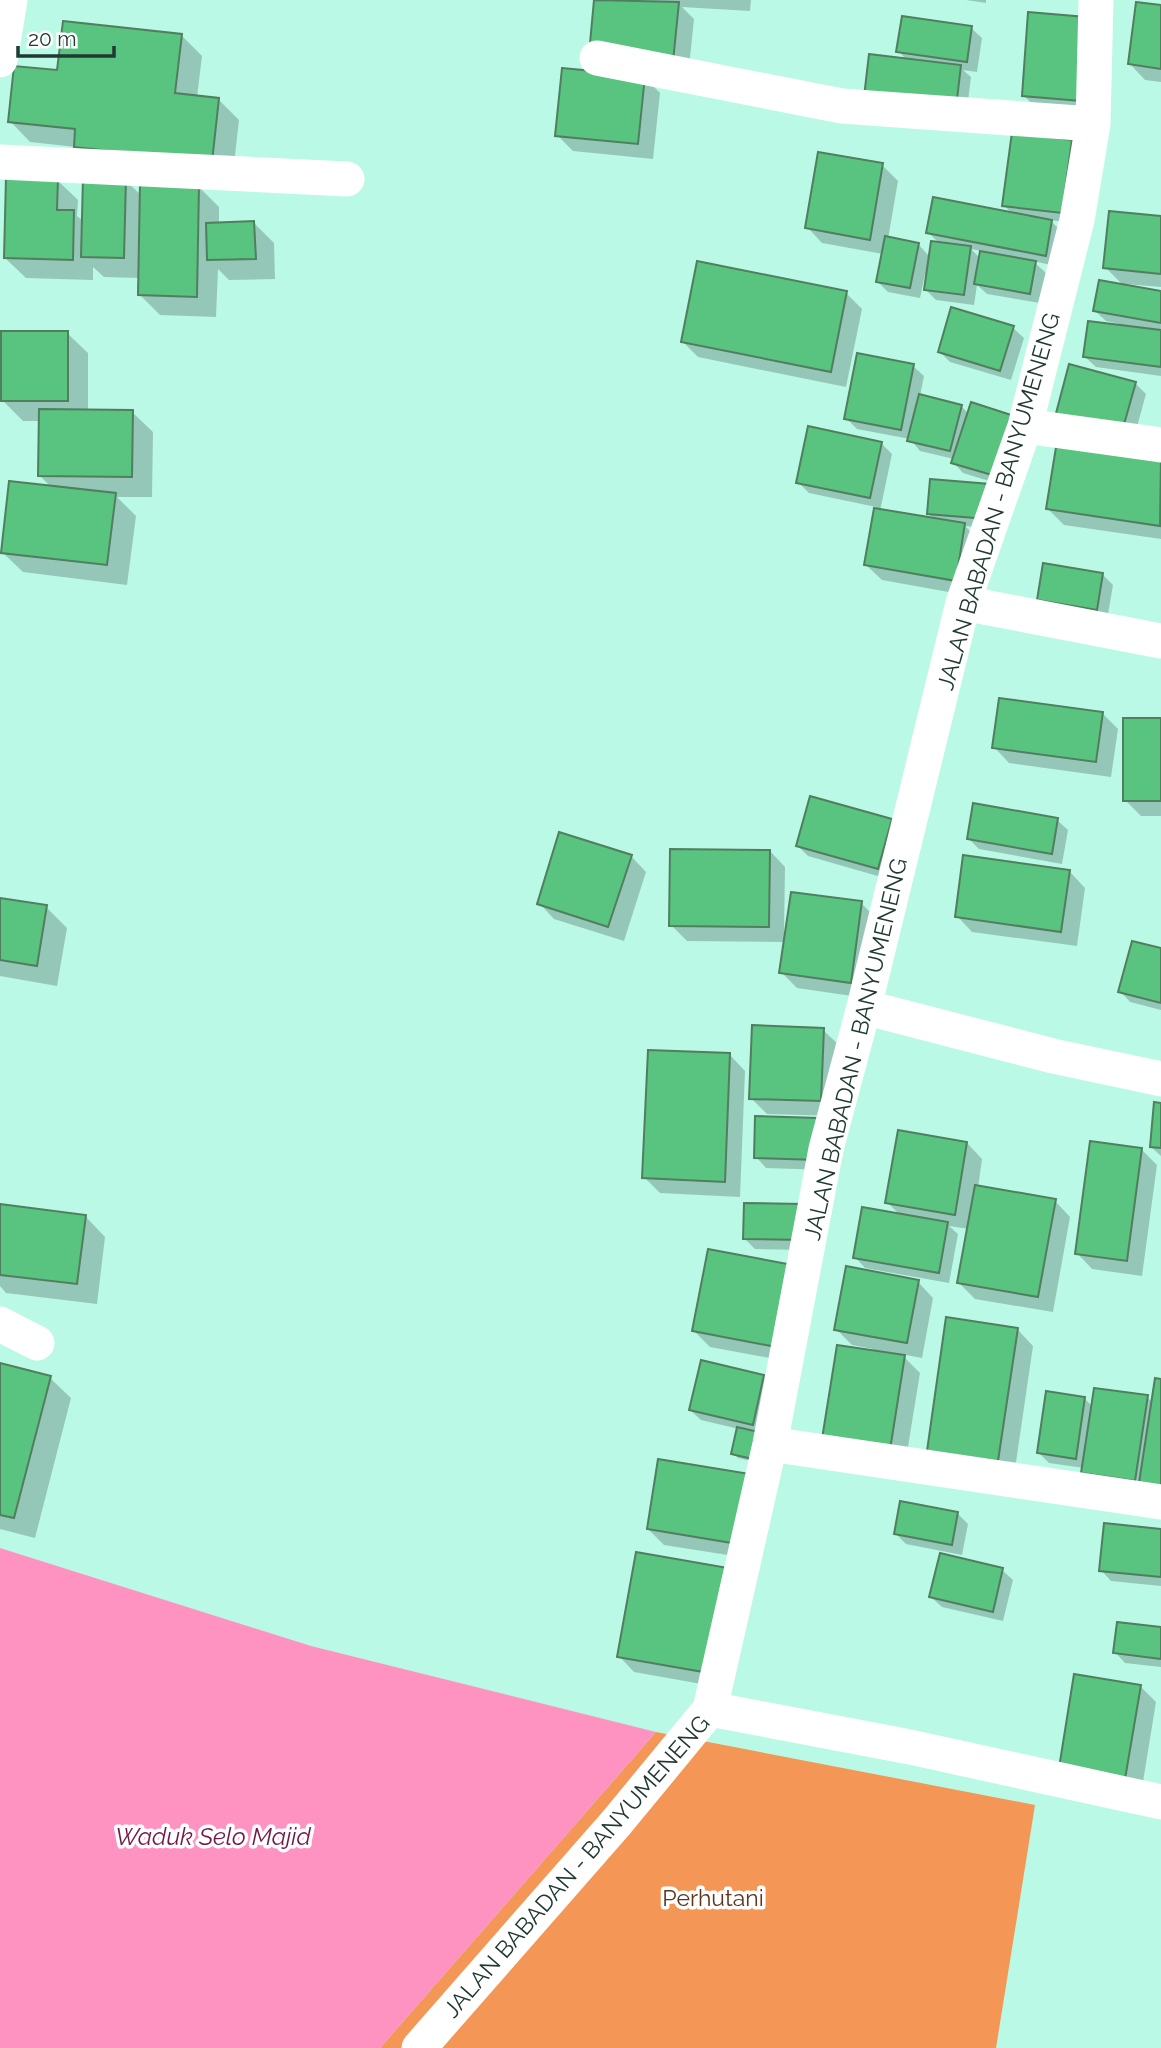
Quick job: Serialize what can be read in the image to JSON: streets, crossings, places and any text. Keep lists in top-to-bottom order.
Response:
{
  "streets": {
    "street": ["JALAN BABADAN - BANYUMENENG"]
  },
  "water": ["Waduk Selo Majid"],
  "parks": ["Perhutani"],
  "scale_bar": "20 m"
}
